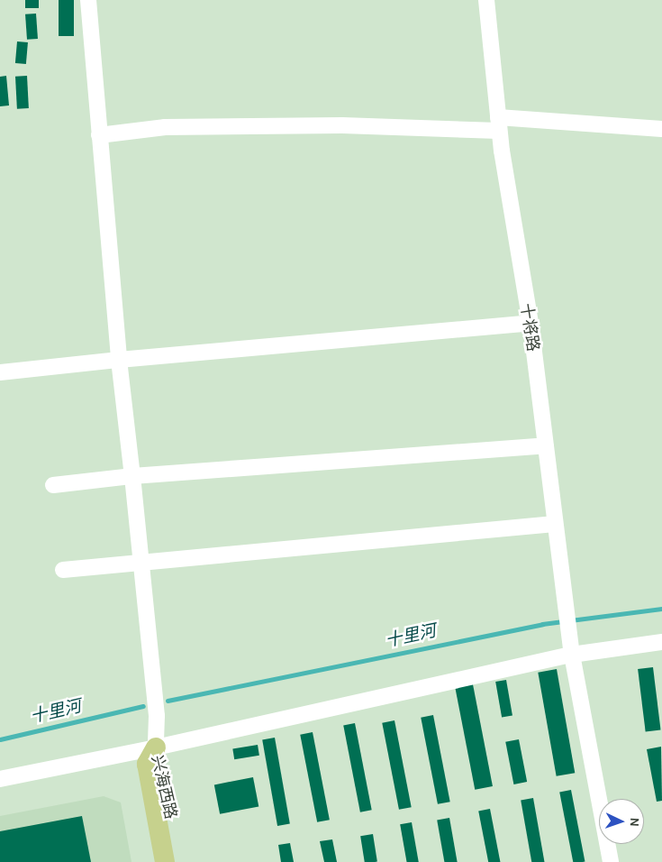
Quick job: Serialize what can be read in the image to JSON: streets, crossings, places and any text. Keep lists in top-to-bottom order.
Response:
{
  "streets": {
    "main road": ["兴海西路"],
    "street": ["十将路"]
  },
  "water": ["十里河"],
  "north": "right"
}
